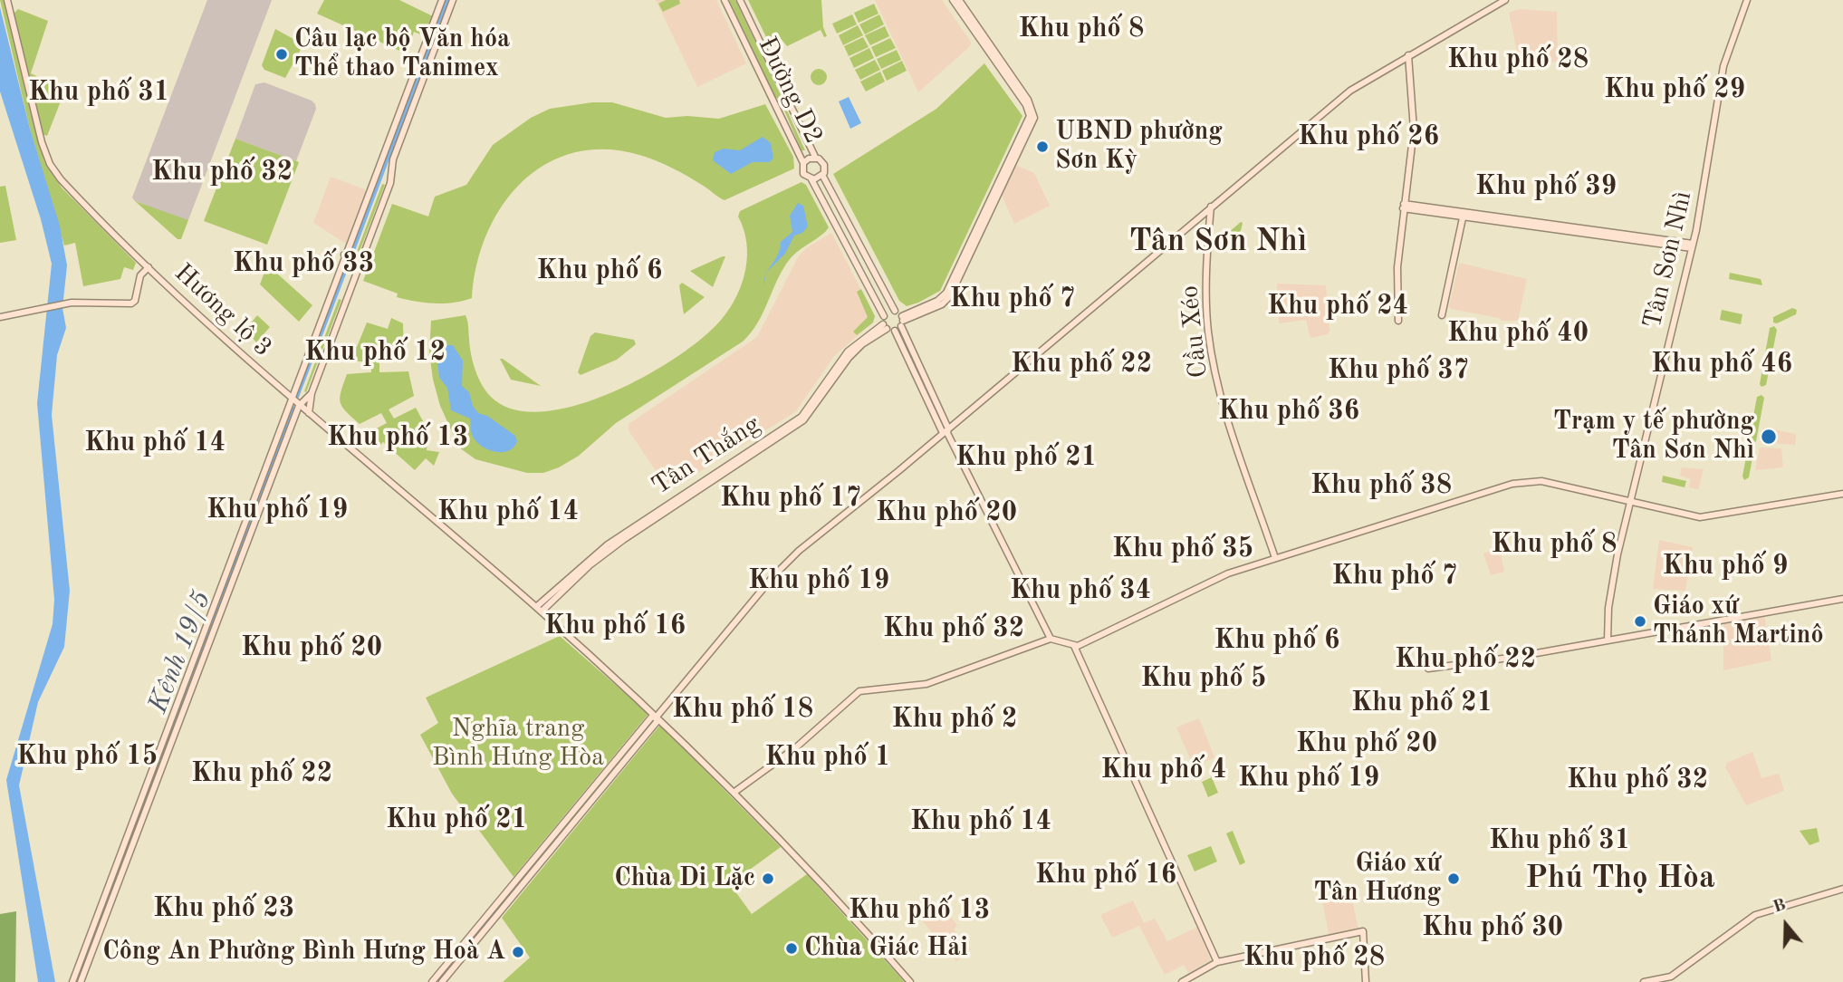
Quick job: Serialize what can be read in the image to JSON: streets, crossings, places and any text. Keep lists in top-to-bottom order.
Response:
{
  "streets": {
    "street": [
      "Đường D2",
      "Tân Sơn Nhì",
      "Hương lộ 3",
      "Cầu Xéo",
      "Tân Thắng"
    ]
  },
  "crossings": [
    ["Hương lộ 3", "Tân Thắng"]
  ],
  "districts": [
    "Khu phố 8",
    "Khu phố 28",
    "Khu phố 29",
    "Khu phố 31",
    "Khu phố 26",
    "Khu phố 32",
    "Khu phố 39",
    "Tân Sơn Nhì",
    "Khu phố 33",
    "Khu phố 6",
    "Khu phố 7",
    "Khu phố 24",
    "Khu phố 40",
    "Khu phố 12",
    "Khu phố 22",
    "Khu phố 46",
    "Khu phố 37",
    "Khu phố 36",
    "Khu phố 13",
    "Khu phố 14",
    "Khu phố 21",
    "Khu phố 38",
    "Khu phố 17",
    "Khu phố 19",
    "Khu phố 14",
    "Khu phố 20",
    "Khu phố 8",
    "Khu phố 35",
    "Khu phố 9",
    "Khu phố 7",
    "Khu phố 19",
    "Khu phố 34",
    "Khu phố 16",
    "Khu phố 32",
    "Khu phố 6",
    "Khu phố 20",
    "Khu phố 22",
    "Khu phố 5",
    "Khu phố 21",
    "Khu phố 18",
    "Khu phố 2",
    "Khu phố 20",
    "Khu phố 15",
    "Khu phố 1",
    "Khu phố 4",
    "Khu phố 22",
    "Khu phố 19",
    "Khu phố 32",
    "Khu phố 21",
    "Khu phố 14",
    "Khu phố 31",
    "Khu phố 16",
    "Phú Thọ Hòa",
    "Khu phố 23",
    "Khu phố 13",
    "Khu phố 30",
    "Khu phố 28"
  ],
  "water": ["Kênh 19/5"],
  "parks": ["Nghĩa trang Bình Hưng Hòa"],
  "places": [
    "Câu lạc bộ Văn hóa Thể thao Tanimex",
    "UBND phường Sơn Kỳ",
    "Trạm y tế phường Tân Sơn Nhì",
    "Giáo xứ Thánh Martinô",
    "Chùa Di Lặc",
    "Giáo xứ Tân Hương",
    "Chùa Giác Hải",
    "Công An Phường Bình Hưng Hoà A"
  ],
  "north": "top"
}
